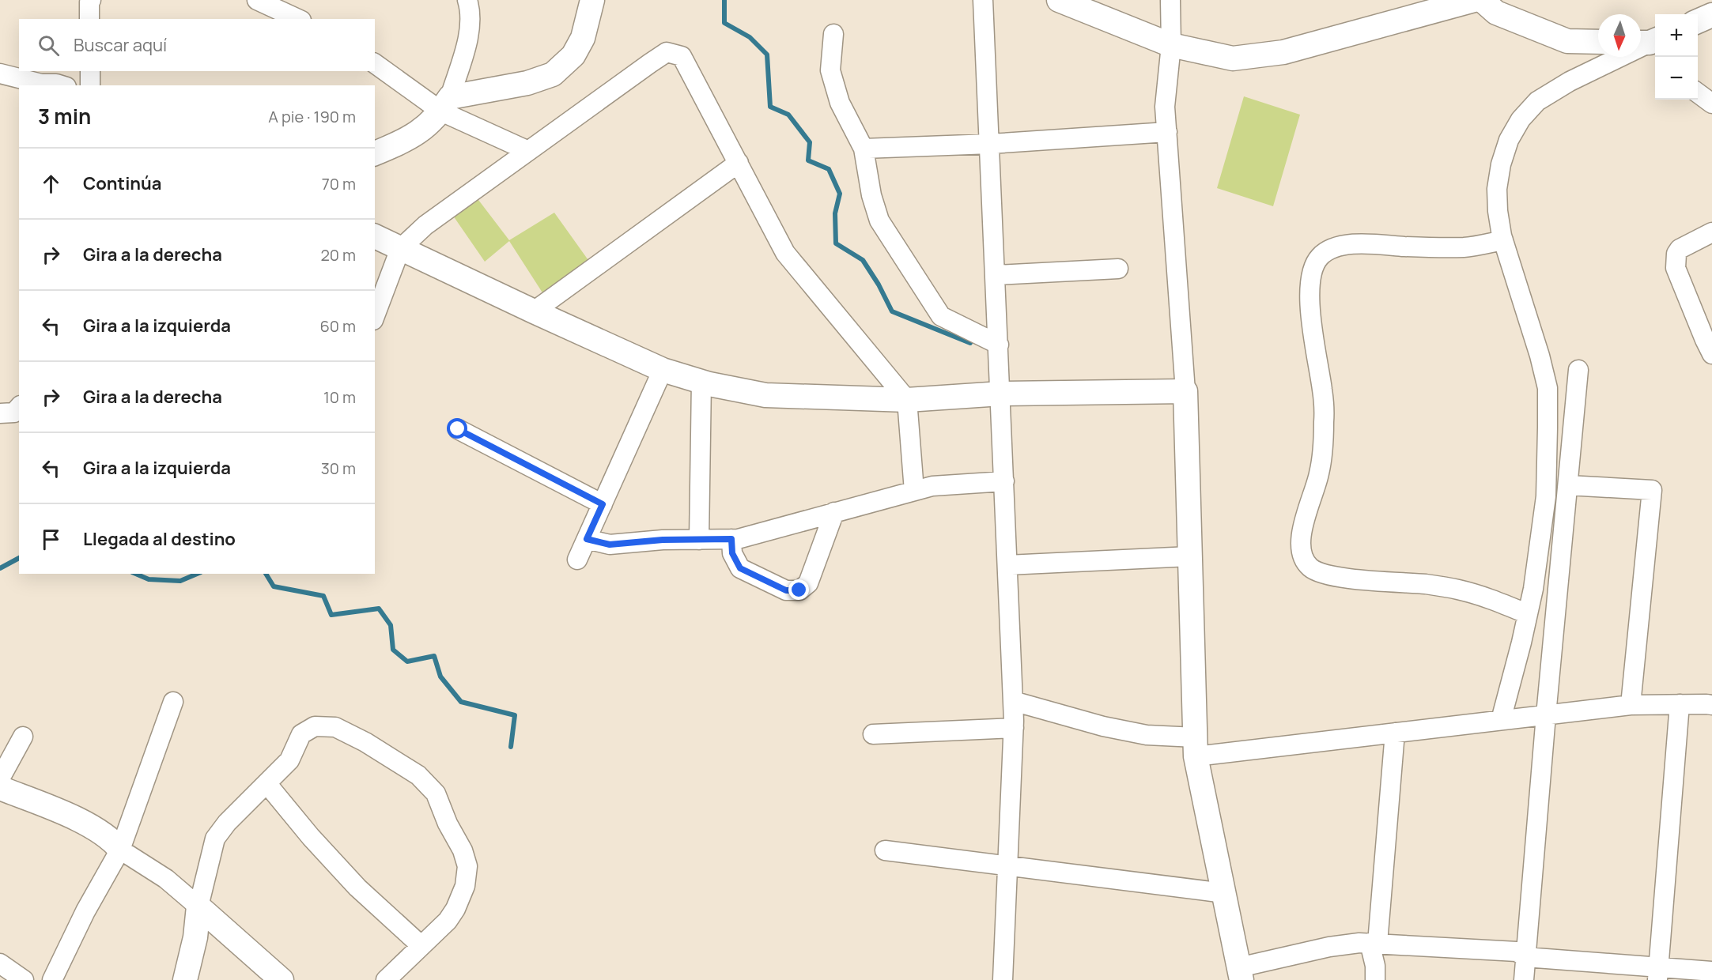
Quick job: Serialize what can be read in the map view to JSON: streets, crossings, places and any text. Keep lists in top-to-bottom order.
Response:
{
  "north": "bottom",
  "page": {
    "map_buttons": ["+", "−"],
    "search": "Buscar aquí",
    "heading": ["3 min", "A pie · 190 m"],
    "list": [
      ["Continúa", "70 m"],
      ["Gira a la derecha", "20 m"],
      ["Gira a la izquierda", "60 m"],
      ["Gira a la derecha", "10 m"],
      ["Gira a la izquierda", "30 m"],
      "Llegada al destino"
    ]
  }
}
